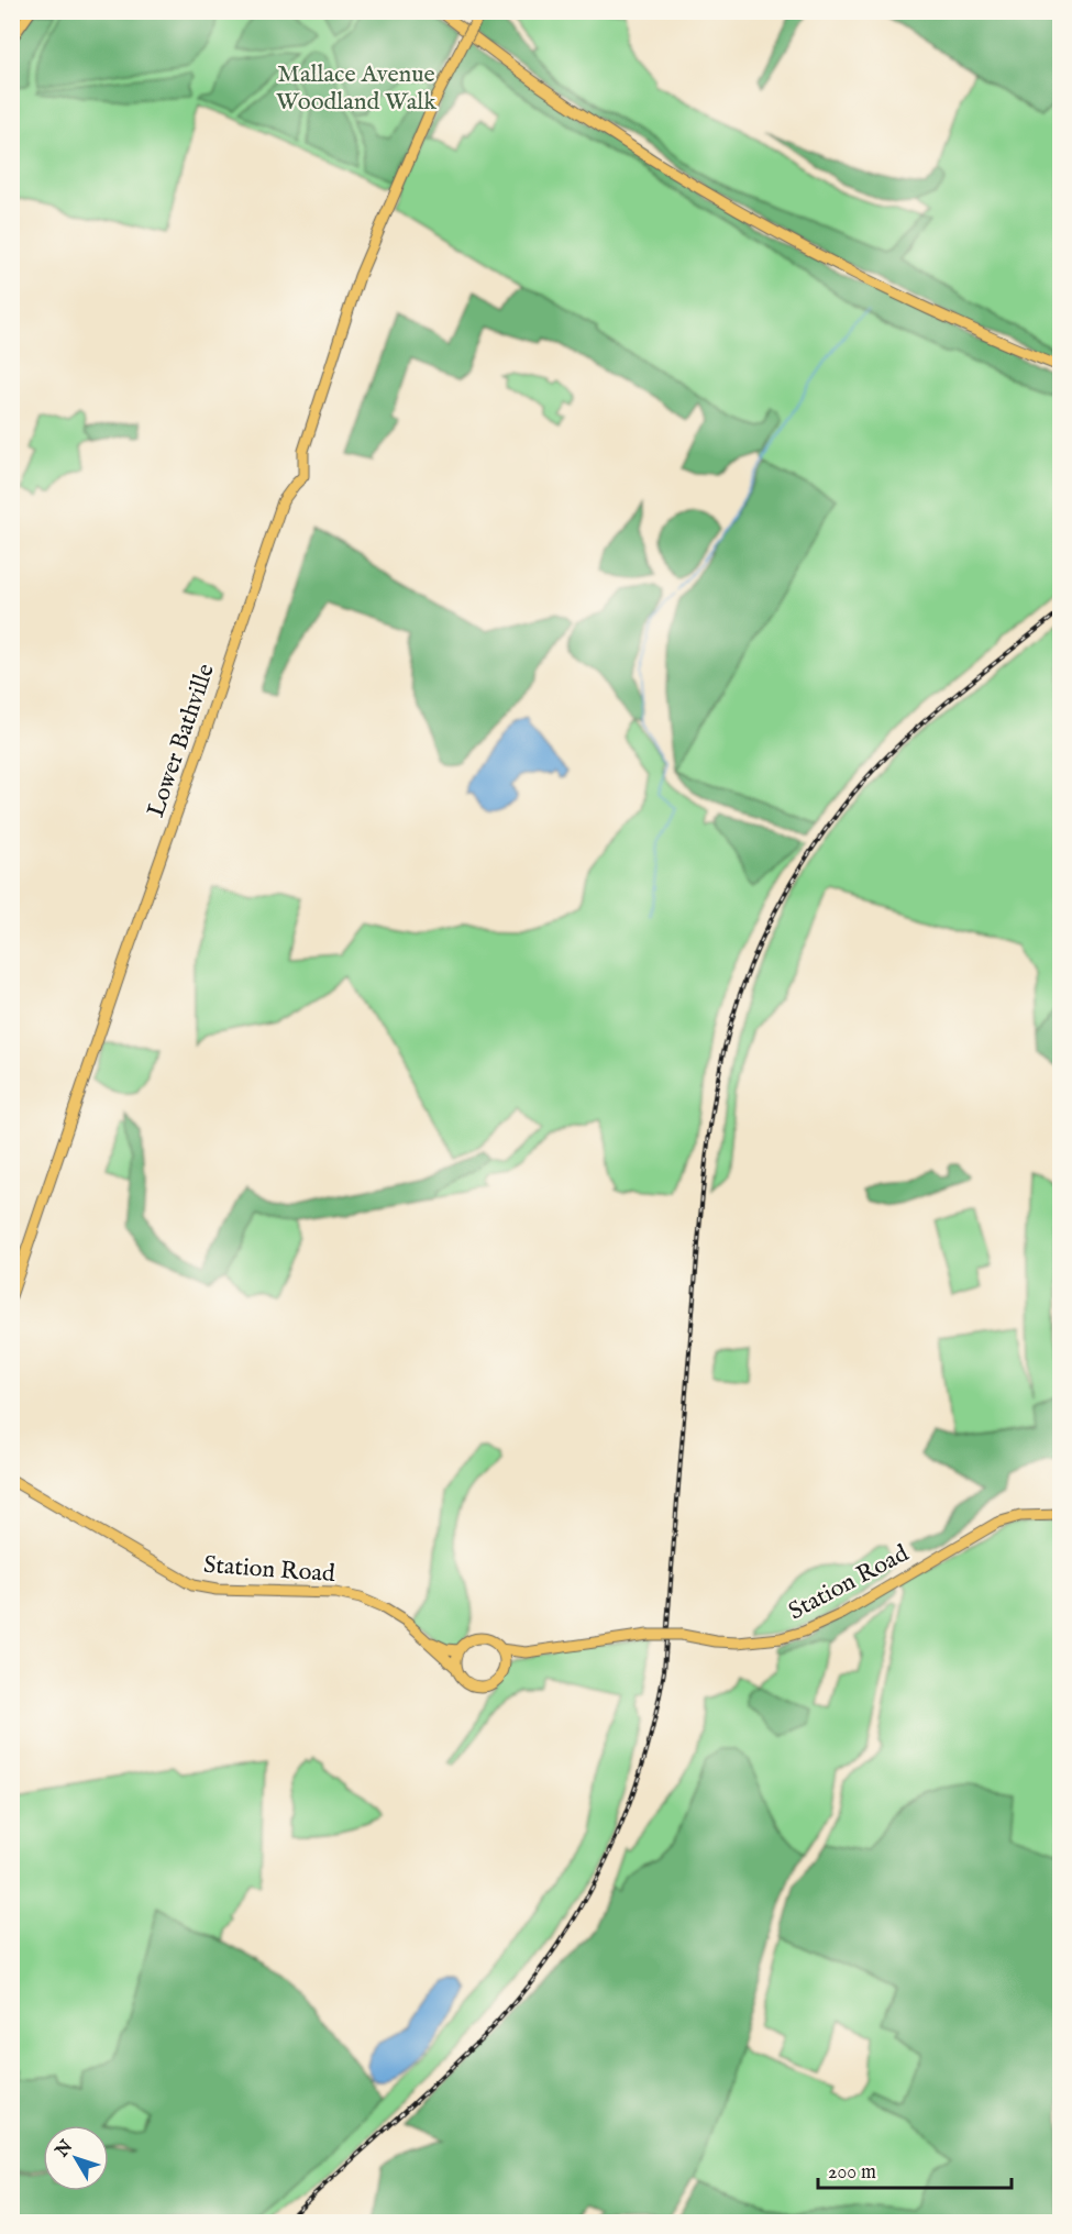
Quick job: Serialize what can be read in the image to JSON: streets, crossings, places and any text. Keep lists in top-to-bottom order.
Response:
{
  "streets": {
    "main road": ["Lower Bathville", "Station Road"]
  },
  "parks": ["Mallace Avenue Woodland Walk"],
  "scale_bar": "200 m",
  "north": "top left"
}
